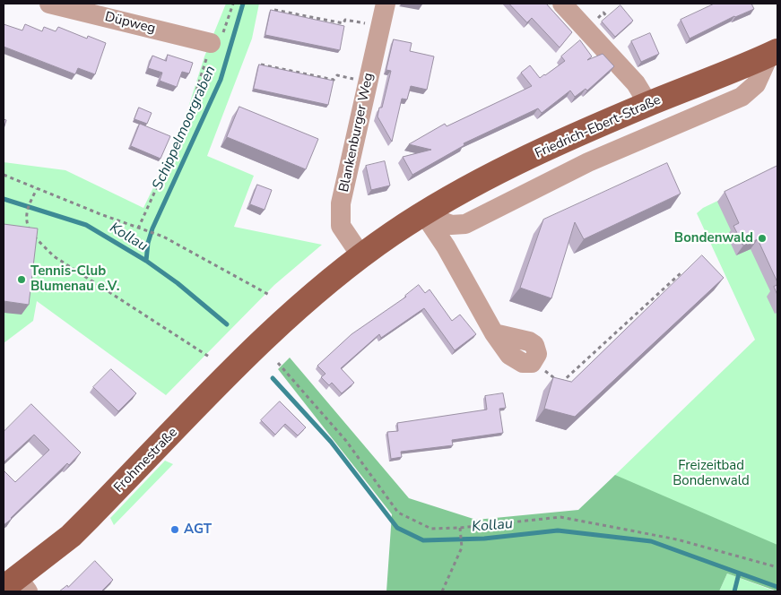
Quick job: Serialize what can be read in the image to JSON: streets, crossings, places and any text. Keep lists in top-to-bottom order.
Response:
{
  "streets": {
    "main road": ["Friedrich-Ebert-Straße", "Frohmestraße"],
    "street": ["Düpweg", "Blankenburger Weg"]
  },
  "crossings": [
    ["Friedrich-Ebert-Straße", "Blankenburger Weg"],
    ["Friedrich-Ebert-Straße", "Frohmestraße"]
  ],
  "water": ["Schippelmoorgraben", "Kollau"],
  "parks": ["Freizeitbad Bondenwald"],
  "places": ["Bondenwald", "Tennis-Club Blumenau e.V.", "AGT"]
}
